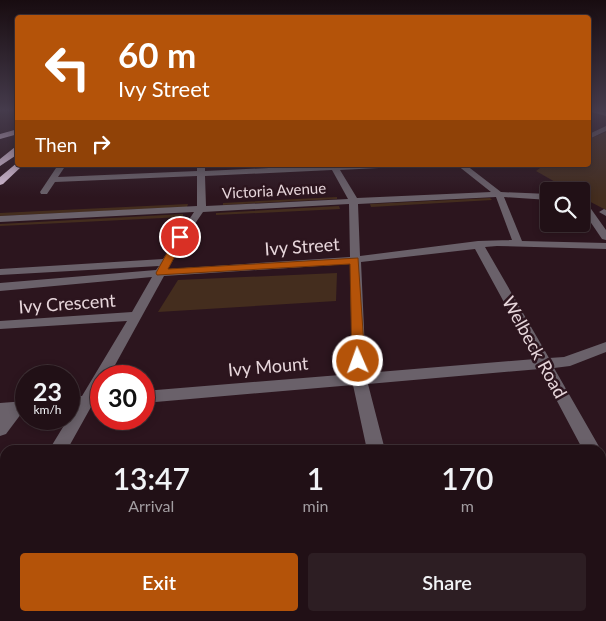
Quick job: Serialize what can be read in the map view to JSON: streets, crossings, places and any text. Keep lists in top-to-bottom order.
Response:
{
  "streets": {
    "street": [
      "Victoria Avenue",
      "Ivy Street",
      "Ivy Crescent",
      "Welbeck Road",
      "Ivy Mount"
    ]
  },
  "crossings": [
    ["Ivy Street", "Welbeck Road"],
    ["Welbeck Road", "Ivy Mount"]
  ],
  "page": {
    "turn": ["60 m", "Ivy Street"],
    "then": "Then",
    "speed": "23 km/h",
    "limit": "30",
    "eta": [
      "13:47",
      "Arrival",
      "1",
      "min",
      "170",
      "m"
    ],
    "buttons": ["Exit", "Share"]
  }
}
